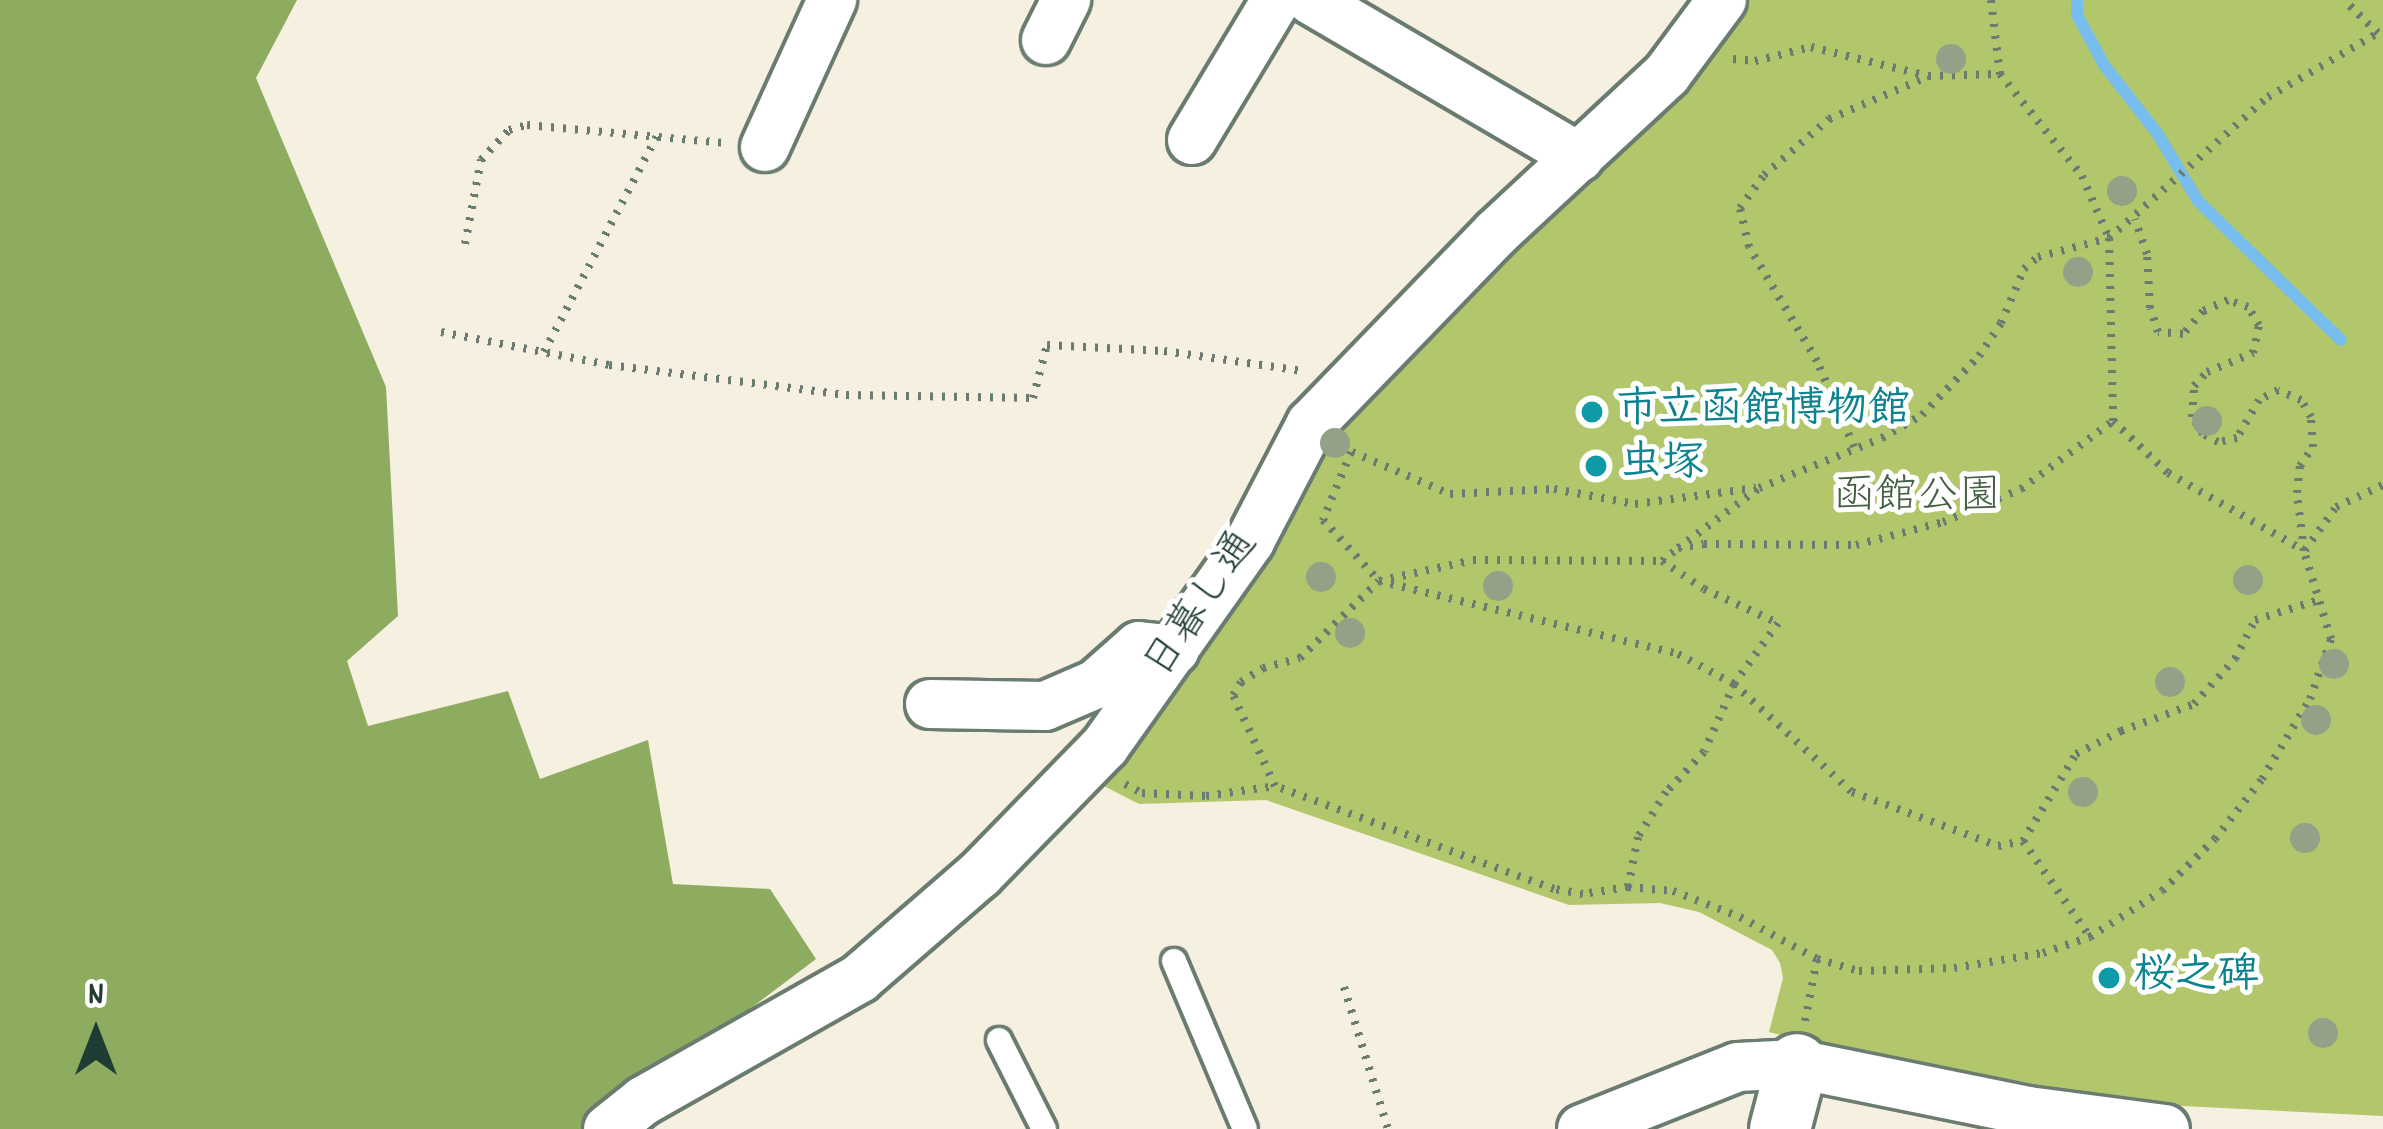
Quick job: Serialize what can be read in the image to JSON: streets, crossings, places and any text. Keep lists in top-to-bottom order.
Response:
{
  "streets": {
    "street": ["日暮し通"]
  },
  "parks": ["函館公園"],
  "places": ["市立函館博物館", "虫塚", "桜之碑"],
  "north": "top"
}
